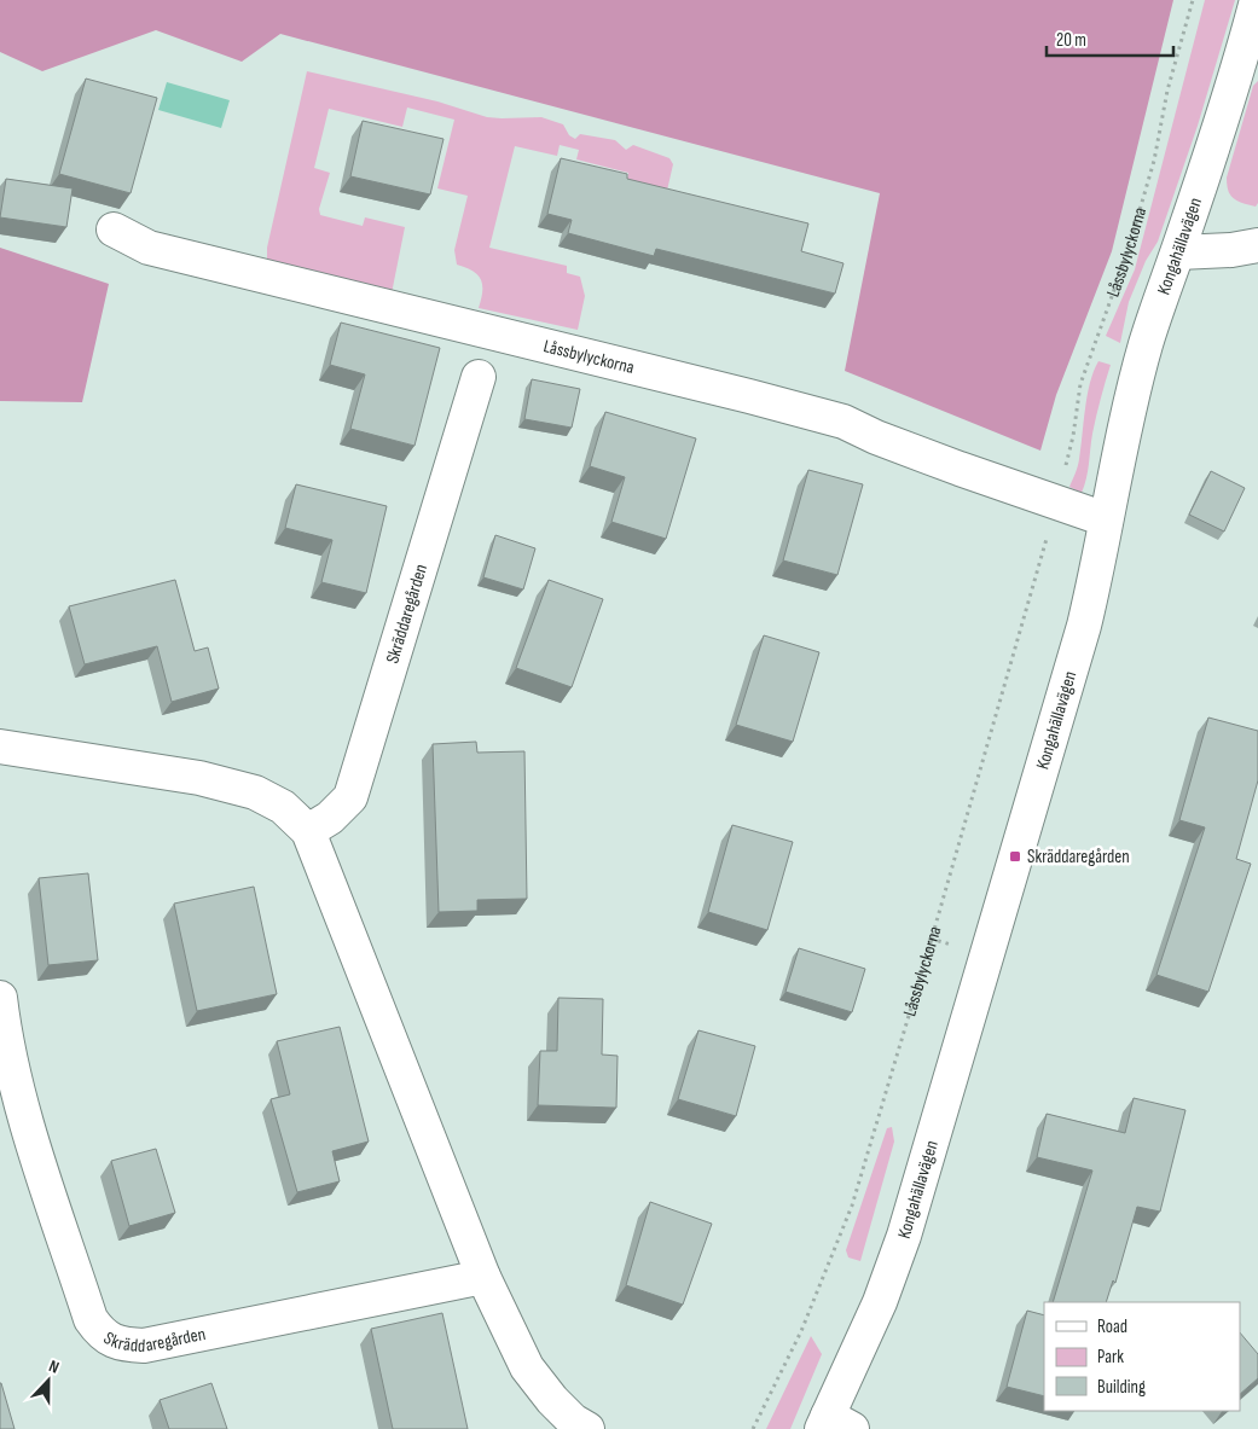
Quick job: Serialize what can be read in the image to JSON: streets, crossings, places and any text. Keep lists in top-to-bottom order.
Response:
{
  "streets": {
    "street": ["Kongahällavägen", "Låssbylyckorna", "Skräddaregården"]
  },
  "crossings": [
    ["Kongahällavägen", "Låssbylyckorna"]
  ],
  "places": {
    "transit": ["Skräddaregården"]
  },
  "legend": ["Road", "Park", "Building"],
  "scale_bar": "20 m",
  "north": "top"
}
